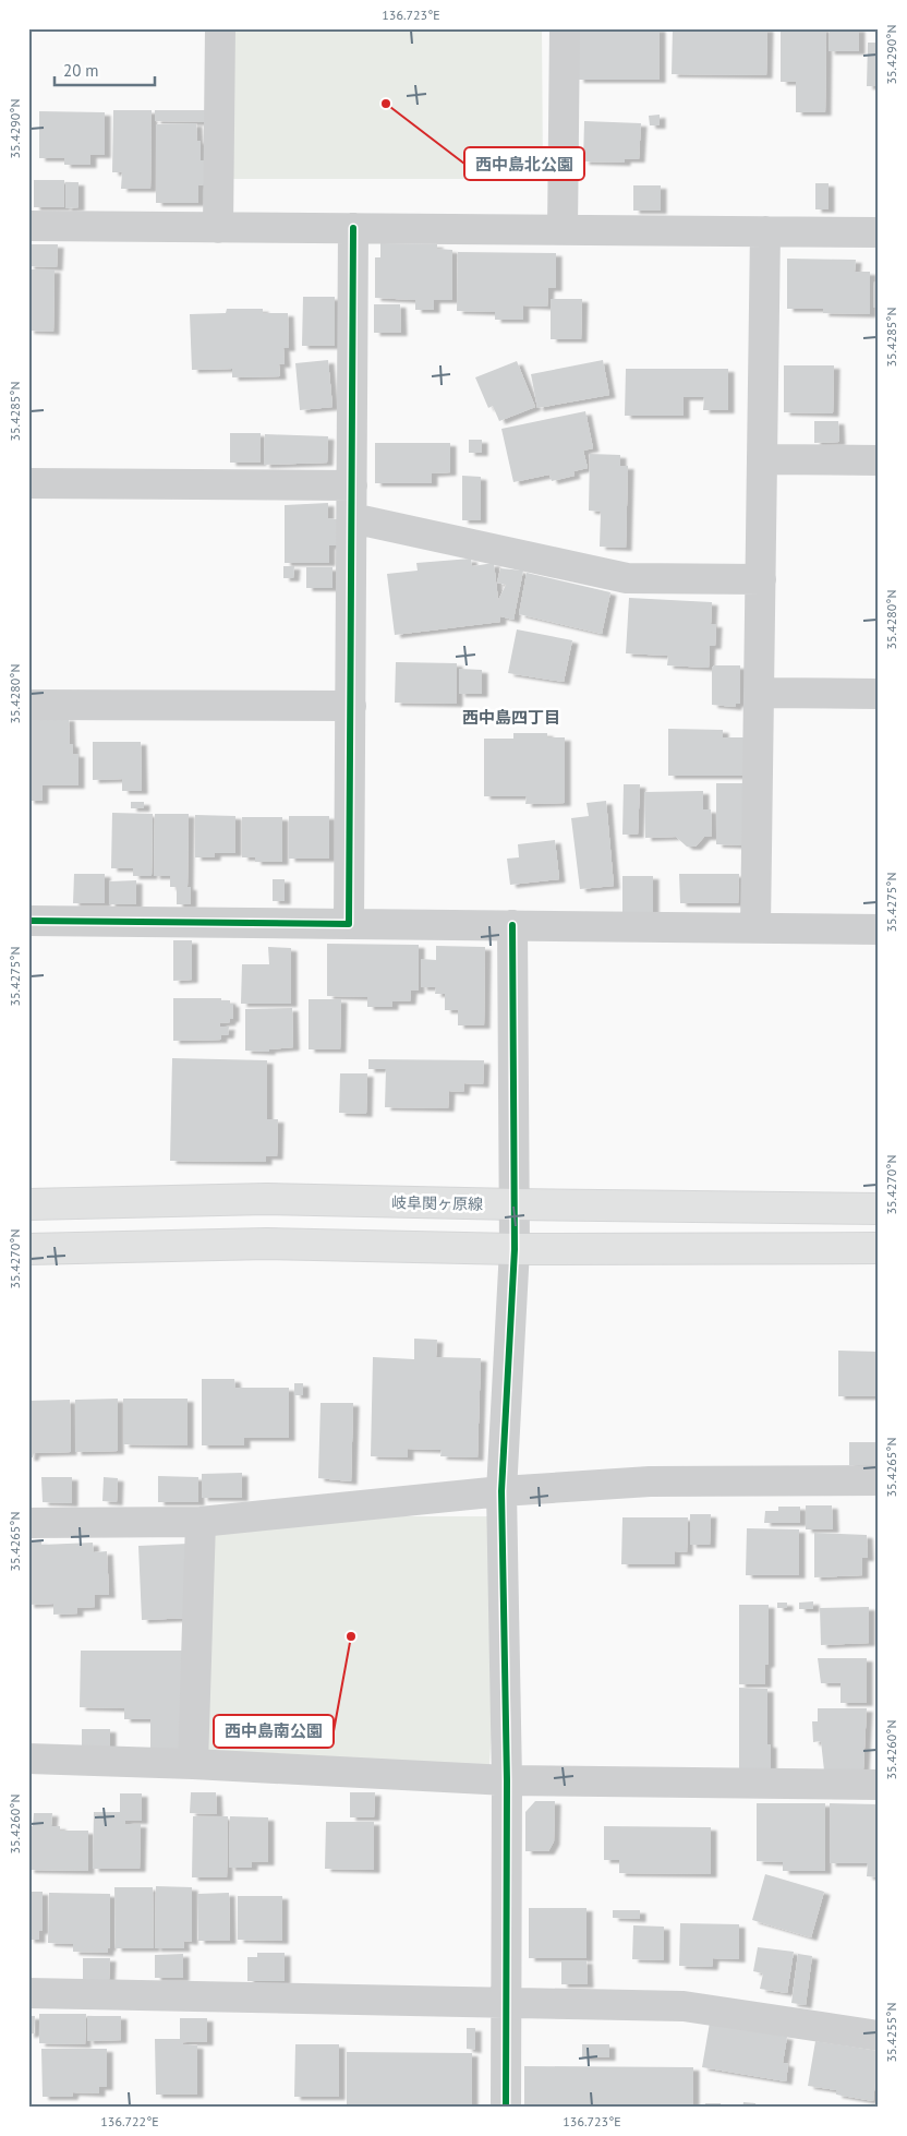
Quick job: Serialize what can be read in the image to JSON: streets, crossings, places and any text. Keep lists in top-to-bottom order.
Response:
{
  "streets": {
    "main road": ["岐阜関ヶ原線"]
  },
  "districts": ["西中島四丁目"],
  "places": ["西中島北公園", "西中島南公園"],
  "scale_bar": "20 m",
  "coordinates": [
    "136.723°E",
    "35.4290°N",
    "35.4285°N",
    "35.4280°N",
    "35.4275°N",
    "35.4270°N",
    "35.4265°N",
    "35.4260°N",
    "35.4255°N",
    "136.722°E"
  ]
}
